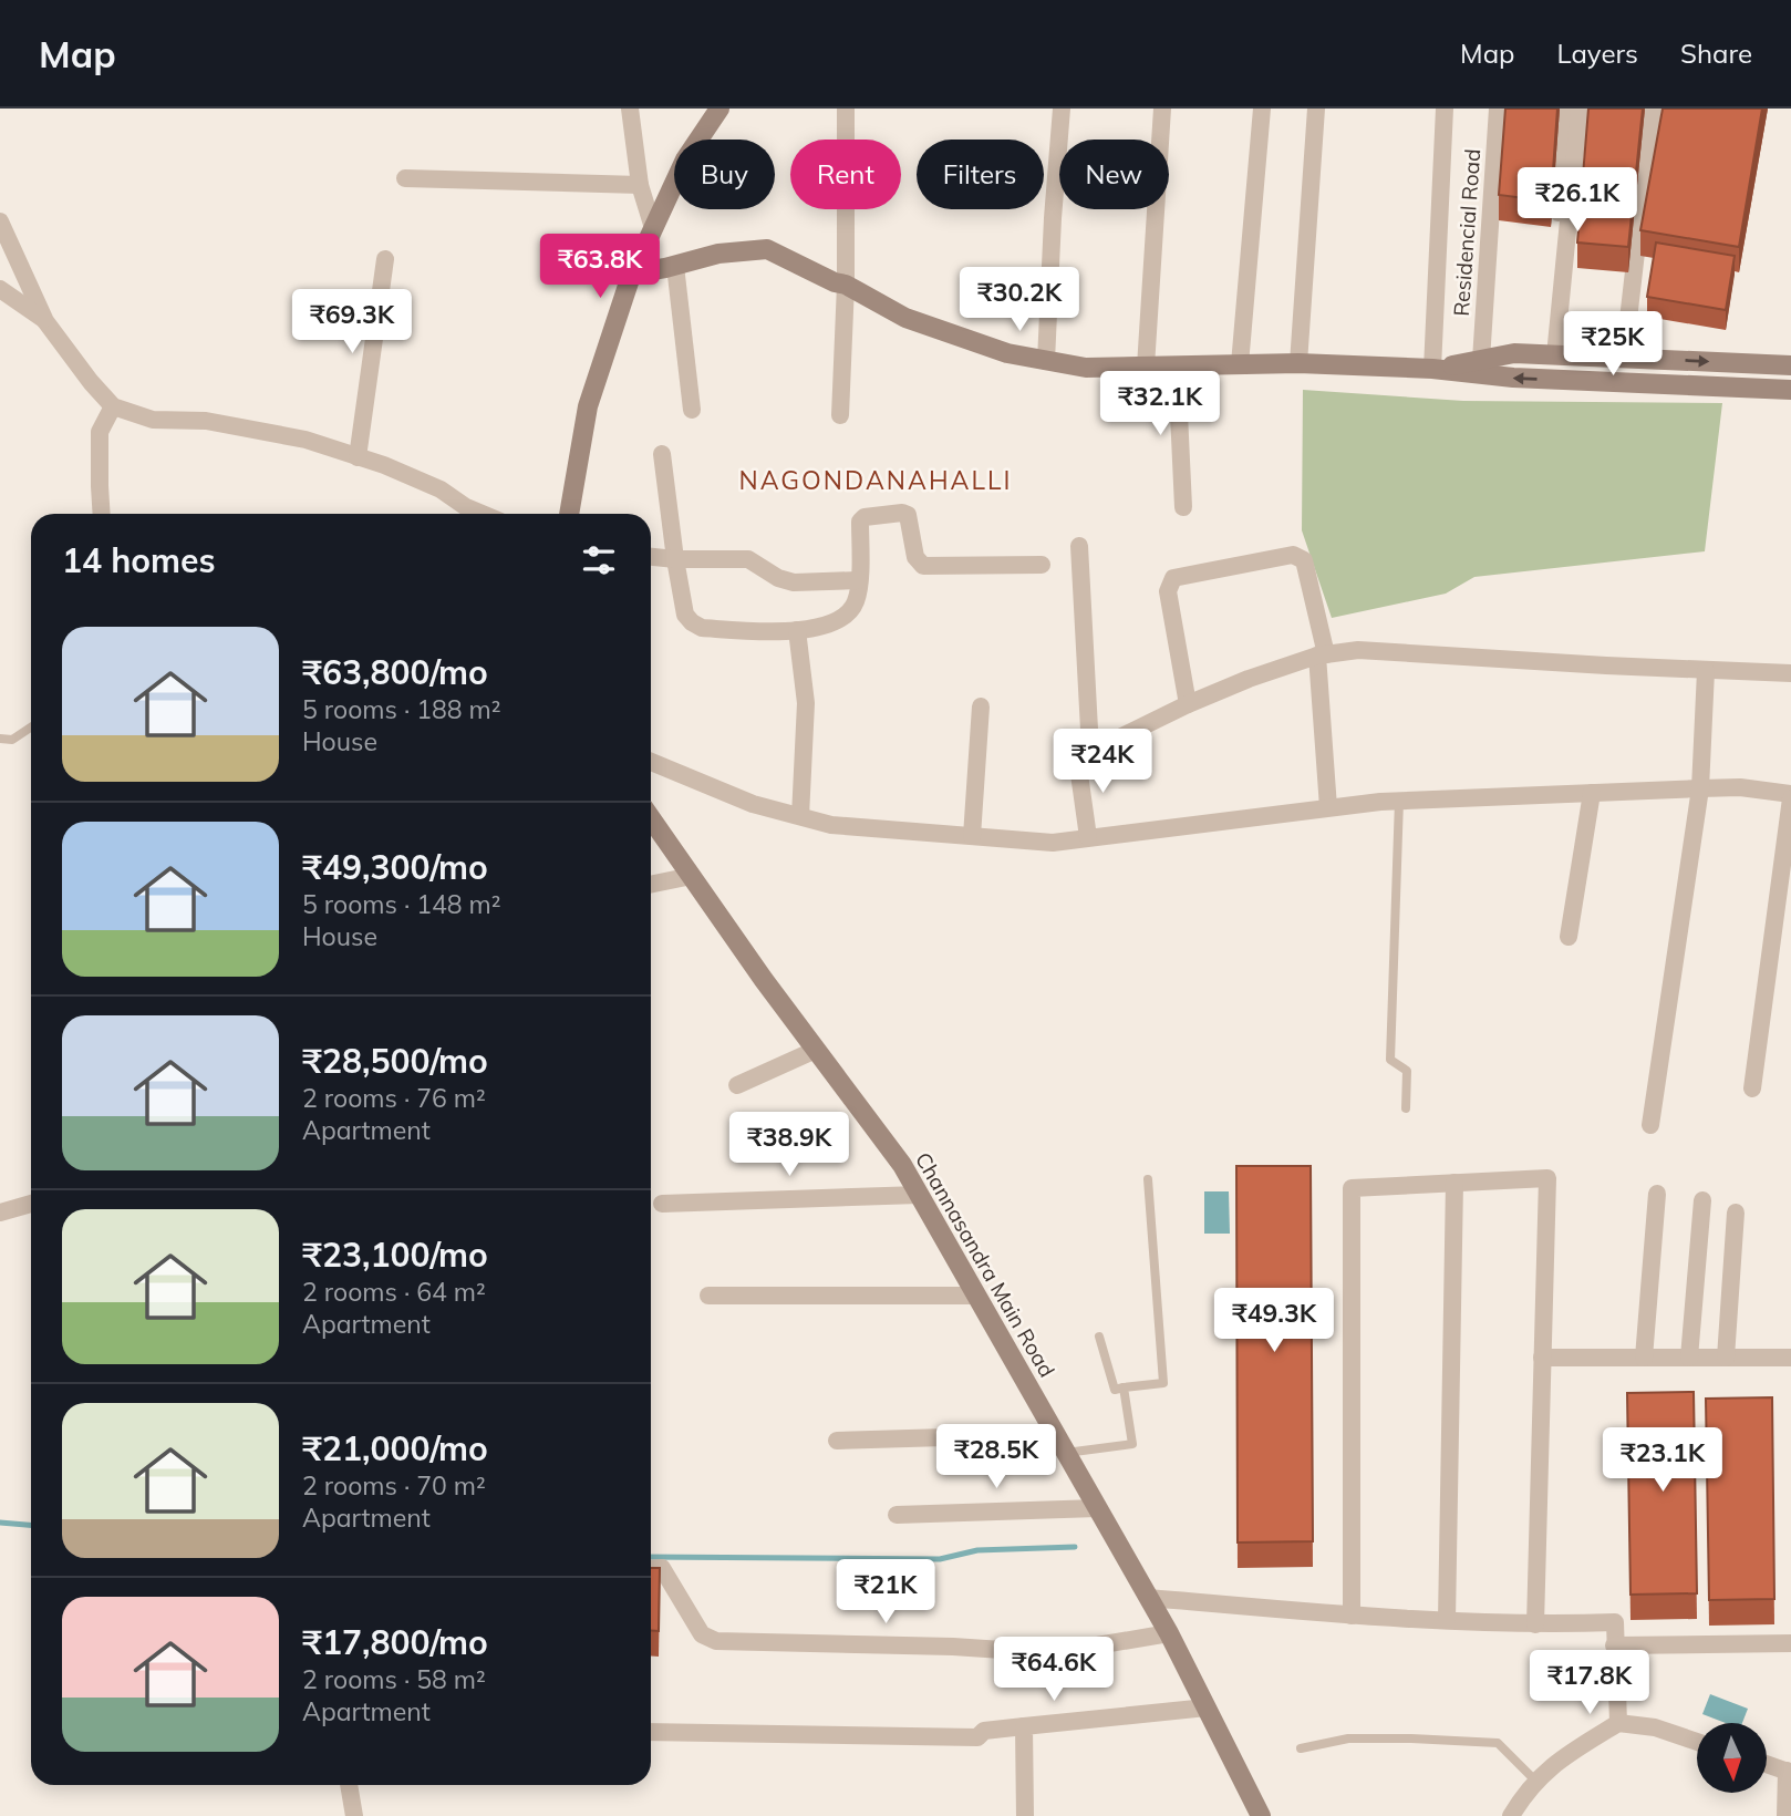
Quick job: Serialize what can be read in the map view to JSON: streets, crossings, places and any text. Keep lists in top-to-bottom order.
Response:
{
  "streets": {
    "street": ["Residencial Road", "Channasandra Main Road"]
  },
  "districts": ["NAGONDANAHALLI"],
  "north": "bottom",
  "page": {
    "header": "Map",
    "nav": ["Map", "Layers", "Share"],
    "chip": [
      "Buy",
      "Rent",
      "Filters",
      "New"
    ],
    "price": [
      "₹26.1K",
      "₹63.8K",
      "₹30.2K",
      "₹69.3K",
      "₹25K",
      "₹32.1K",
      "₹24K",
      "₹38.9K",
      "₹49.3K",
      "₹28.5K",
      "₹23.1K",
      "₹21K",
      "₹64.6K",
      "₹17.8K"
    ],
    "heading": "14 homes",
    "list": [
      {
        "name": "₹63,800/mo",
        "note": "5 rooms · 188 m² · House"
      },
      {
        "name": "₹49,300/mo",
        "note": "5 rooms · 148 m² · House"
      },
      {
        "name": "₹28,500/mo",
        "note": "2 rooms · 76 m² · Apartment"
      },
      {
        "name": "₹23,100/mo",
        "note": "2 rooms · 64 m² · Apartment"
      },
      {
        "name": "₹21,000/mo",
        "note": "2 rooms · 70 m² · Apartment"
      },
      {
        "name": "₹17,800/mo",
        "note": "2 rooms · 58 m² · Apartment"
      }
    ]
  }
}
